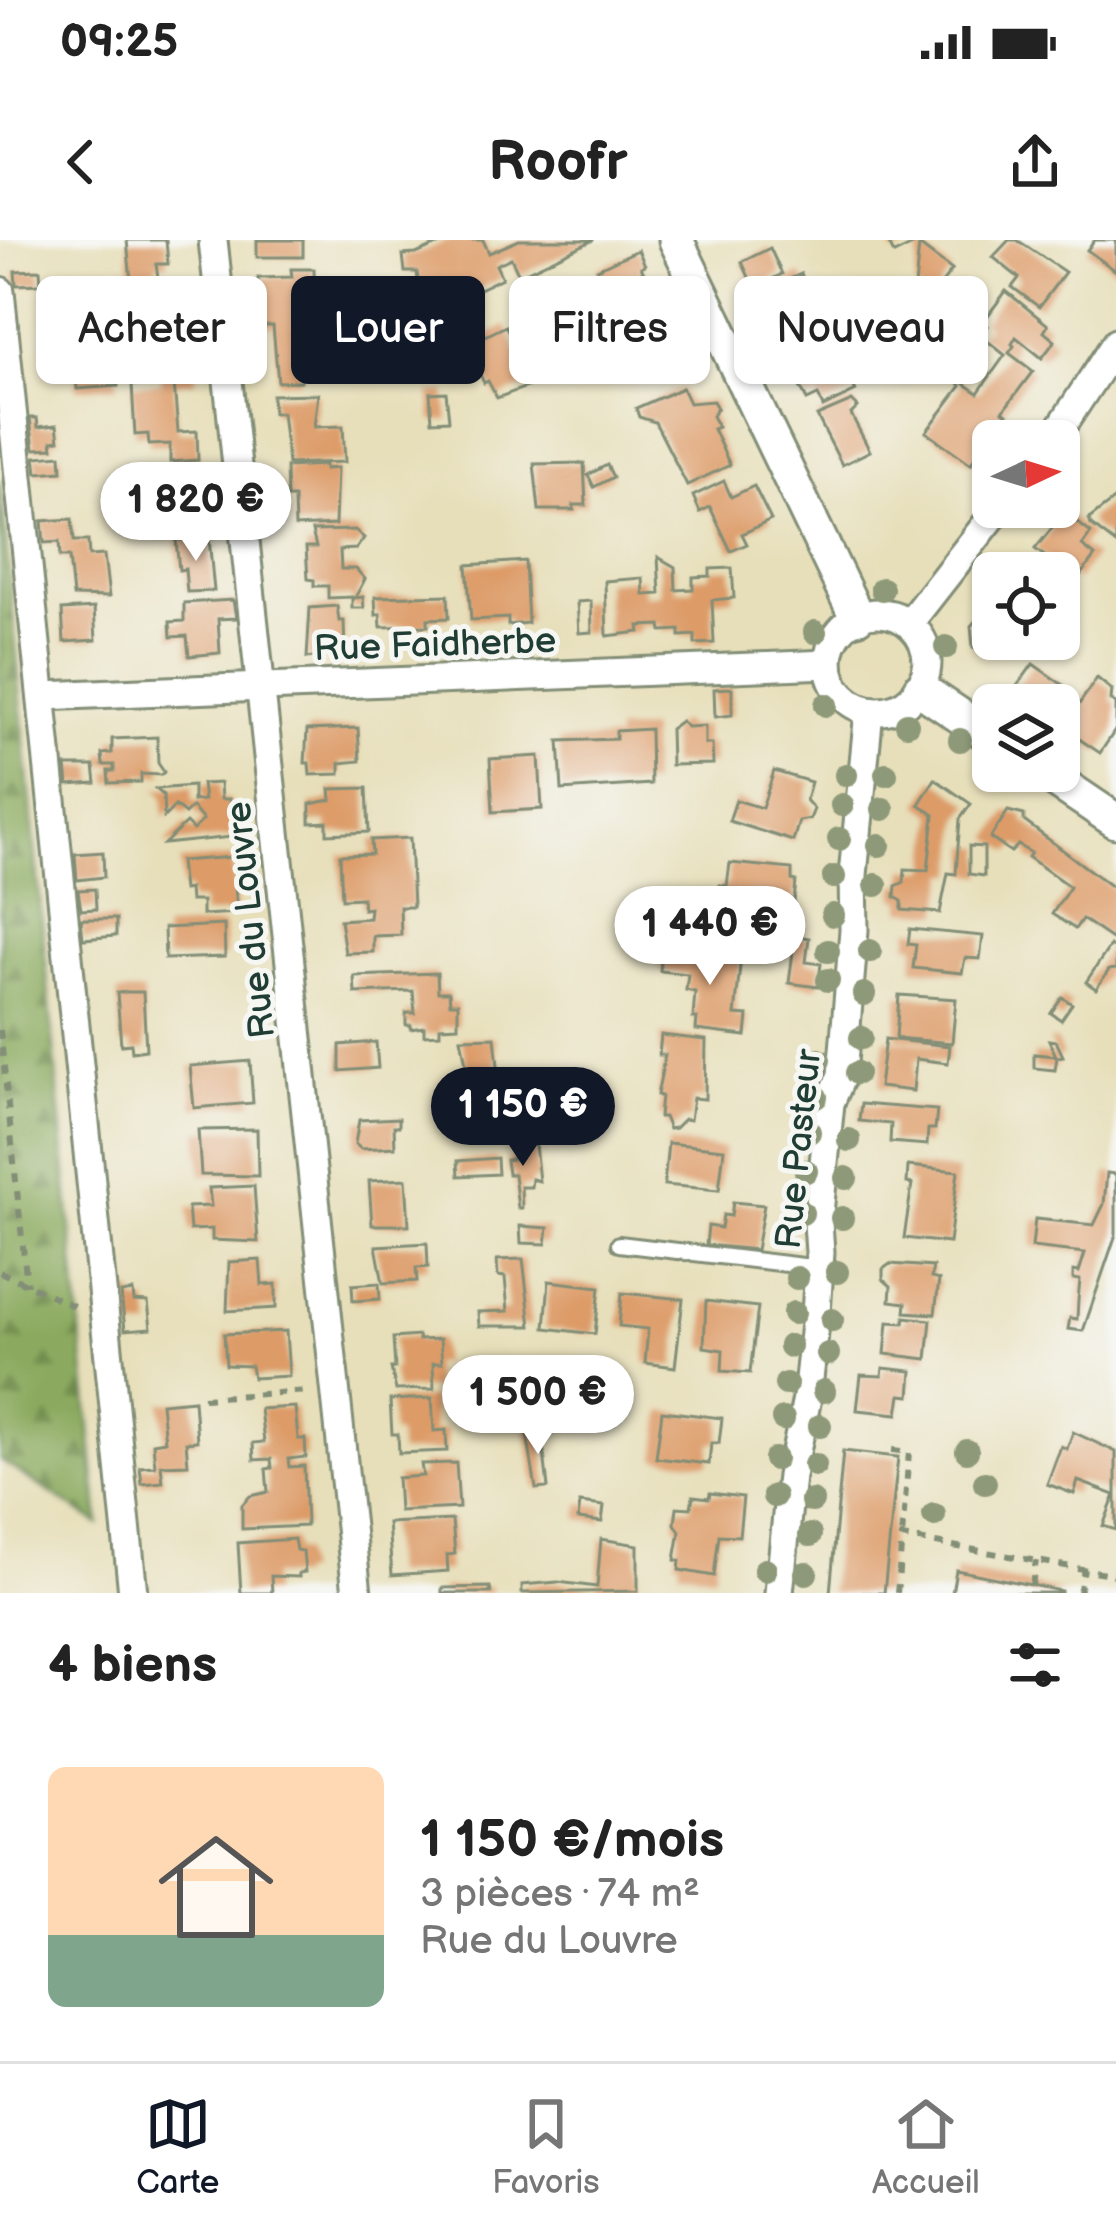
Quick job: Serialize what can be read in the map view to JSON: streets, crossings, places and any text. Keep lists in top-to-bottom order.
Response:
{
  "streets": {
    "street": ["Rue Faidherbe", "Rue du Louvre", "Rue Pasteur"]
  },
  "crossings": [
    ["Rue Faidherbe", "Rue du Louvre"],
    ["Rue Faidherbe", "Rue Pasteur"]
  ],
  "north": "right",
  "page": {
    "status": "09:25",
    "header": "Roofr",
    "chip": [
      "Acheter",
      "Louer",
      "Filtres",
      "Nouveau"
    ],
    "price": [
      "1 820 €",
      "1 440 €",
      "1 150 €",
      "1 500 €"
    ],
    "heading": "4 biens",
    "list": [
      {
        "name": "1 150 €/mois",
        "note": "3 pièces · 74 m² · Rue du Louvre"
      }
    ],
    "tabs": ["Carte", "Favoris", "Accueil"]
  }
}
